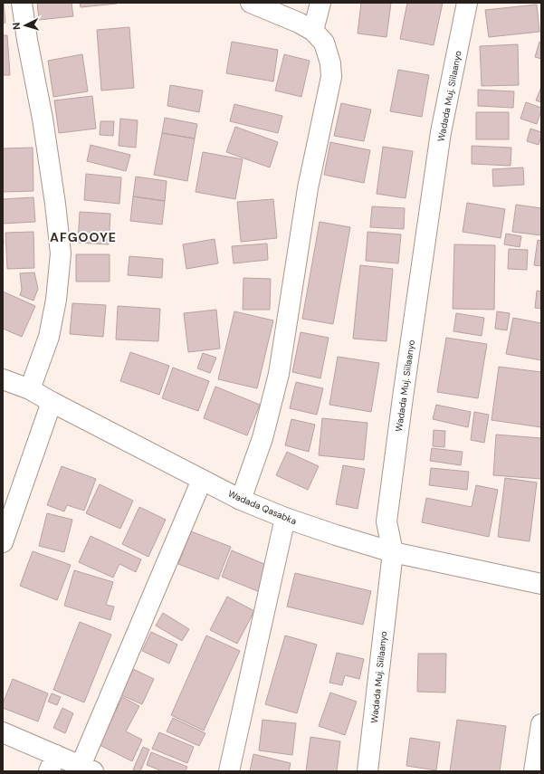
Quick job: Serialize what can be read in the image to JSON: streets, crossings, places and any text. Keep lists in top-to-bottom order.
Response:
{
  "streets": {
    "street": ["Wadada Muj. Siilaanyo", "Wadada Qasabka"]
  },
  "crossings": [
    ["Wadada Muj. Siilaanyo", "Wadada Qasabka"]
  ],
  "districts": ["AFGOOYE"],
  "north": "left"
}
